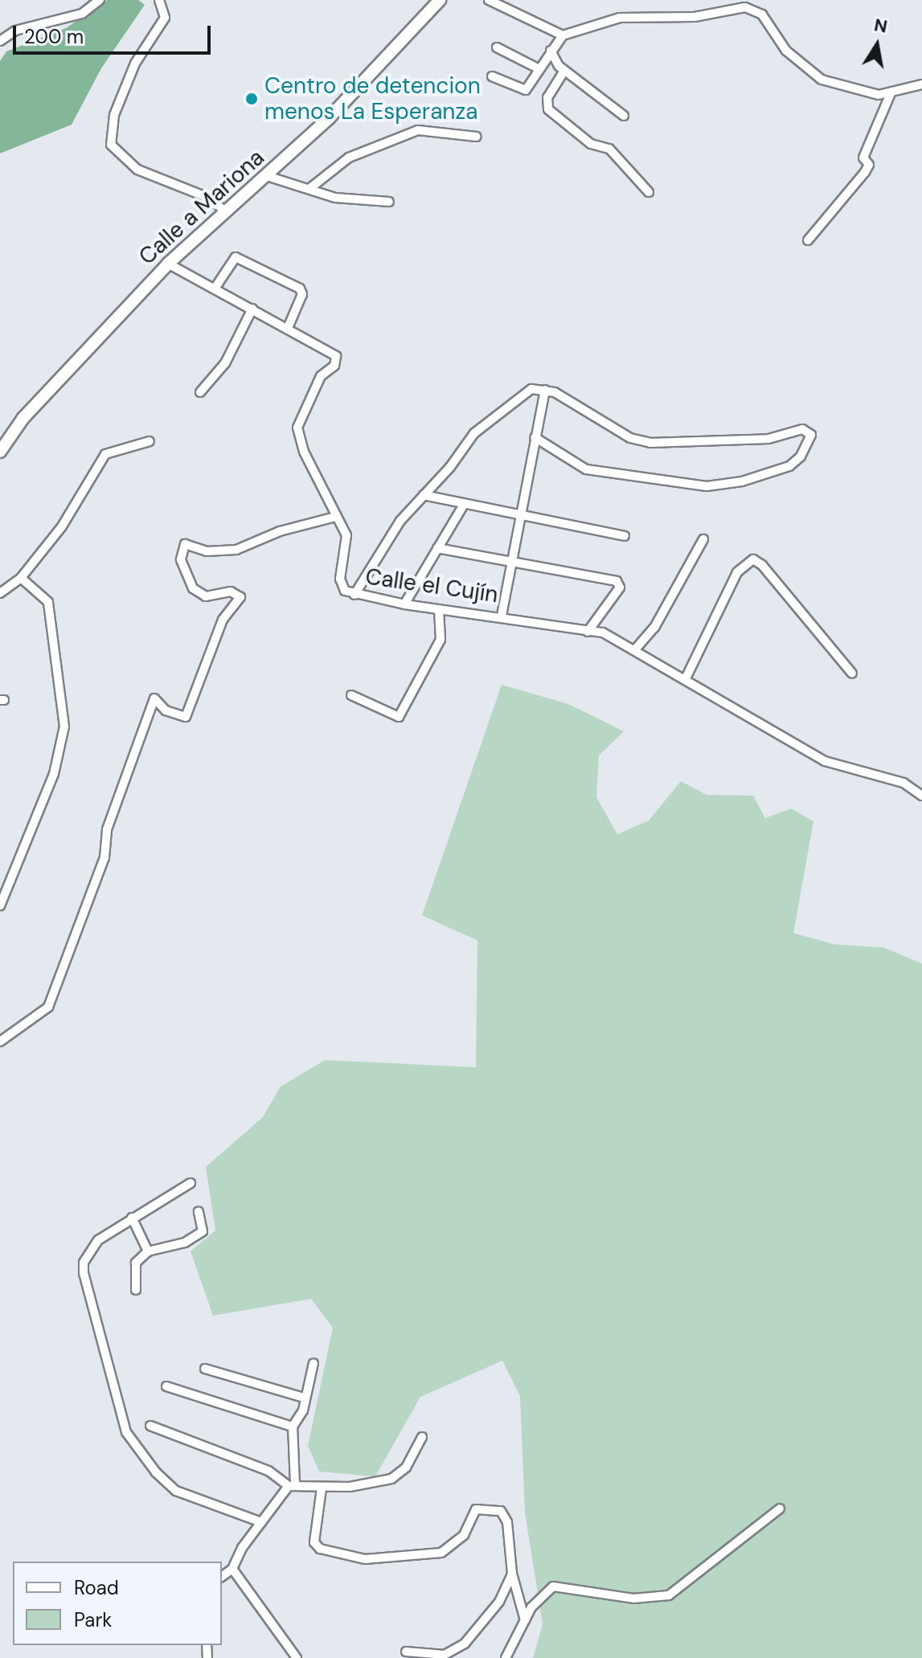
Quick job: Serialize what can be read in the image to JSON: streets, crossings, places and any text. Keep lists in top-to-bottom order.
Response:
{
  "streets": {
    "main road": ["Calle a Mariona"],
    "street": ["Calle el Cujín"]
  },
  "crossings": [
    ["Calle a Mariona", "Calle el Cujín"]
  ],
  "places": ["Centro de detencion menos La Esperanza"],
  "legend": ["Road", "Park"],
  "scale_bar": "200 m",
  "north": "top"
}
